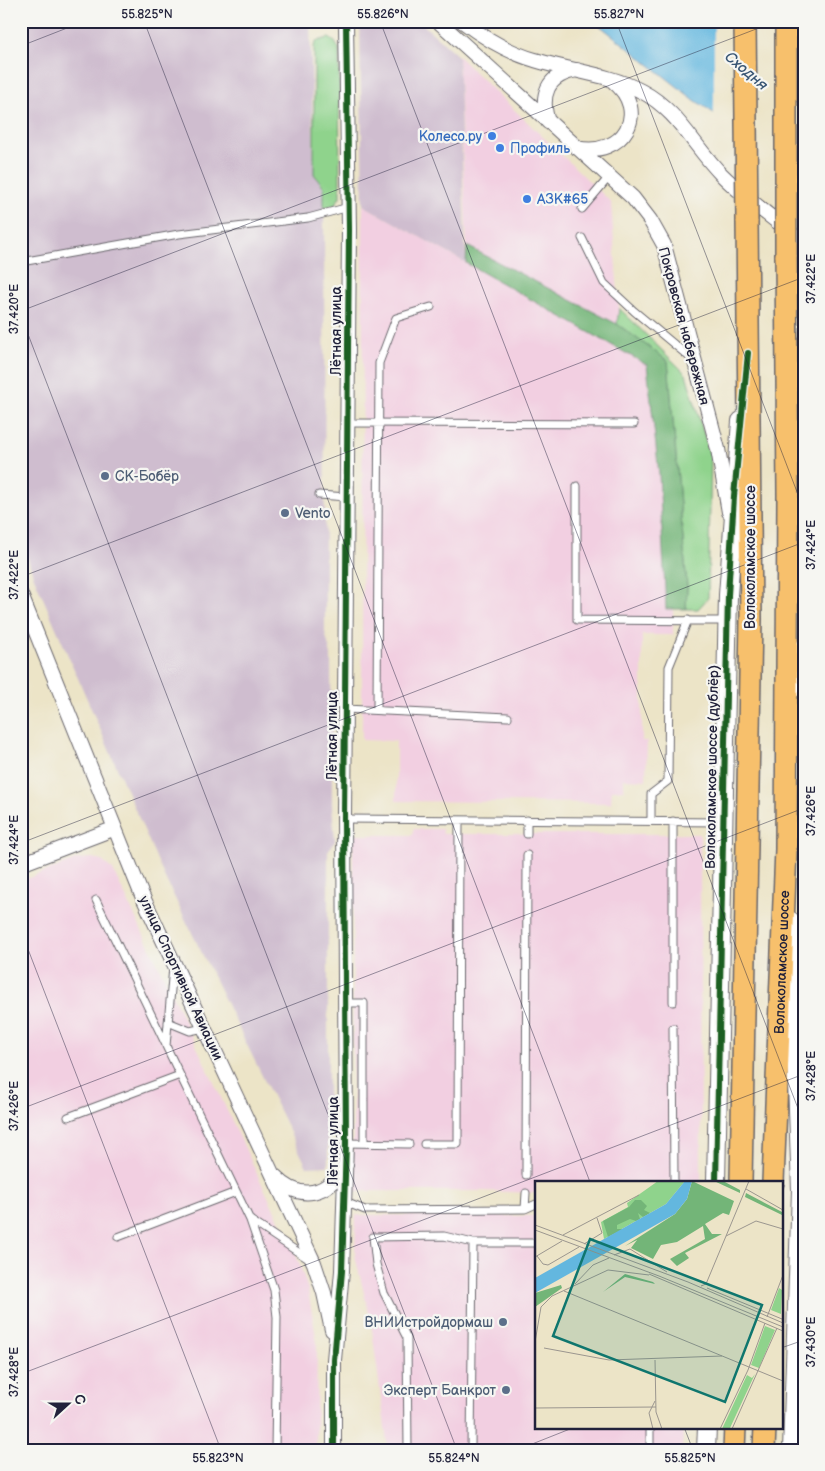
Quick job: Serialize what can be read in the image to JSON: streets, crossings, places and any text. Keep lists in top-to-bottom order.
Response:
{
  "streets": {
    "main road": ["Волоколамское шоссе"],
    "street": [
      "Покровская набережная",
      "Лётная улица",
      "Волоколамское шоссе (дублёр)",
      "улица Спортивной Авиации"
    ]
  },
  "crossings": [
    ["Покровская набережная", "Волоколамское шоссе (дублёр)"],
    ["Лётная улица", "улица Спортивной Авиации"],
    ["Волоколамское шоссе", "Волоколамское шоссе (дублёр)"]
  ],
  "water": ["Сходня"],
  "places": [
    "Колесо.ру",
    "Профиль",
    "АЗК#65",
    "СК-Бобёр",
    "Vento",
    "ВНИИстройдормаш",
    "Эксперт Банкрот"
  ],
  "north": "right",
  "coordinates": [
    "55.825°N",
    "55.826°N",
    "55.827°N",
    "37.422°E",
    "37.420°E",
    "37.424°E",
    "37.426°E",
    "37.428°E",
    "37.430°E",
    "55.823°N",
    "55.824°N"
  ]
}
